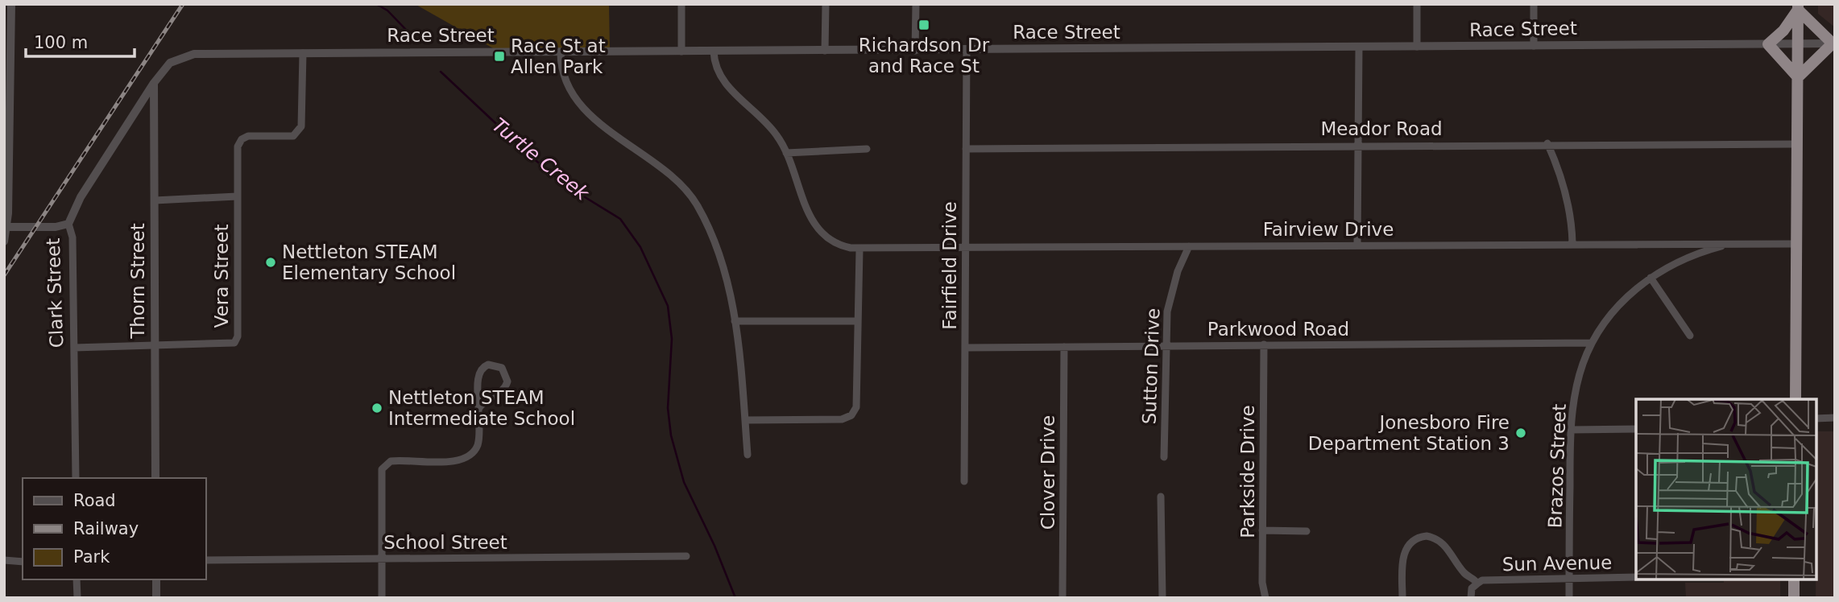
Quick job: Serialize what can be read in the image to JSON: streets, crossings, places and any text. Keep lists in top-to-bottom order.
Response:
{
  "streets": {
    "street": [
      "Race Street",
      "Meador Road",
      "Fairview Drive",
      "Fairfield Drive",
      "Vera Street",
      "Thorn Street",
      "Clark Street",
      "Parkwood Road",
      "Sutton Drive",
      "Brazos Street",
      "Parkside Drive",
      "Clover Drive",
      "School Street",
      "Sun Avenue"
    ]
  },
  "crossings": [
    ["Race Street", "Fairview Drive"],
    ["Race Street", "Fairfield Drive"],
    ["Race Street", "Vera Street"],
    ["Race Street", "Clark Street"],
    ["Meador Road", "Fairfield Drive"],
    ["Fairview Drive", "Fairfield Drive"],
    ["Fairview Drive", "Sutton Drive"],
    ["Fairview Drive", "Brazos Street"],
    ["Fairfield Drive", "Parkwood Road"],
    ["Vera Street", "Thorn Street"],
    ["Vera Street", "Clark Street"],
    ["Thorn Street", "Clark Street"],
    ["Parkwood Road", "Sutton Drive"],
    ["Parkwood Road", "Brazos Street"],
    ["Parkwood Road", "Parkside Drive"],
    ["Parkwood Road", "Clover Drive"],
    ["Brazos Street", "Sun Avenue"]
  ],
  "water": ["Turtle Creek"],
  "places": {
    "transit": ["Richardson Dr and Race St", "Race St at Allen Park"],
    "other": ["Nettleton STEAM Elementary School", "Nettleton STEAM Intermediate School", "Jonesboro Fire Department Station 3"]
  },
  "legend": ["Road", "Railway", "Park"],
  "scale_bar": "100 m"
}
